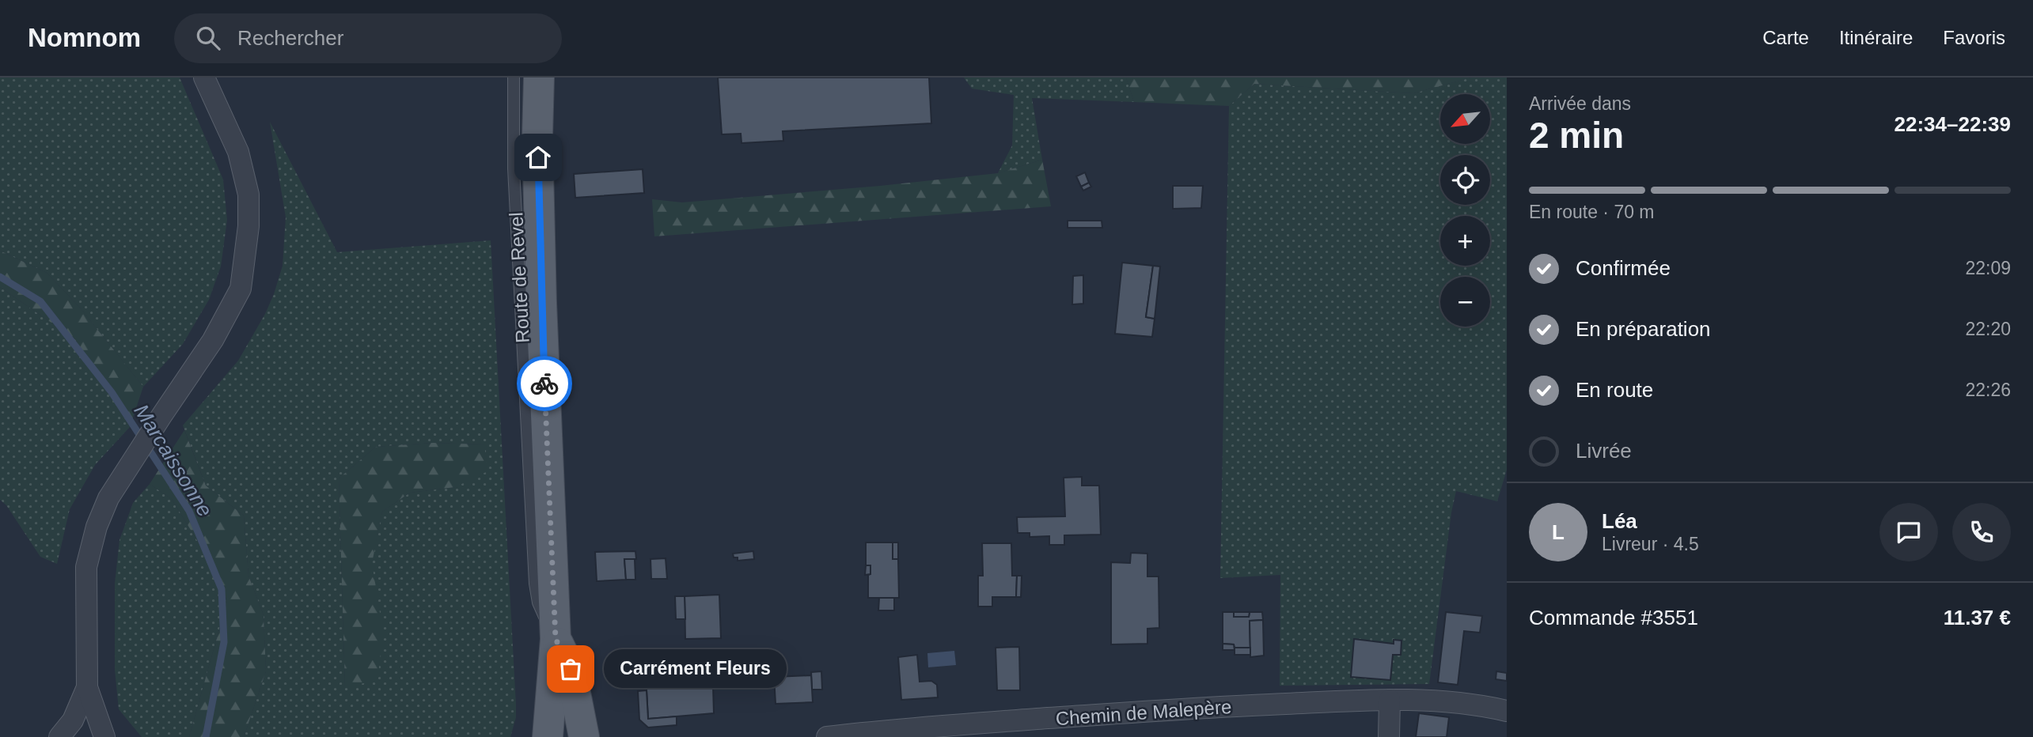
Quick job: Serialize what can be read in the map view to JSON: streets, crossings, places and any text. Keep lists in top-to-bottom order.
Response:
{
  "streets": {
    "main road": ["Route de Revel"],
    "street": ["Chemin de Malepère"]
  },
  "water": ["Marcaissonne"],
  "places": ["Carrément Fleurs"],
  "north": "bottom left",
  "page": {
    "header": "Nomnom",
    "search": "Rechercher",
    "nav": ["Carte", "Itinéraire", "Favoris"],
    "heading": ["2 min", "Arrivée dans", "22:34–22:39"],
    "panel": [
      "Léa",
      "Livreur · 4.5",
      "Commande #3551",
      "11.37 €"
    ],
    "map_buttons": ["+", "−"],
    "bar": "En route · 70 m",
    "list": [
      ["Confirmée", "22:09"],
      ["En préparation", "22:20"],
      ["En route", "22:26"],
      "Livrée"
    ],
    "round": "L",
    "bubble": "Carrément Fleurs"
  }
}
